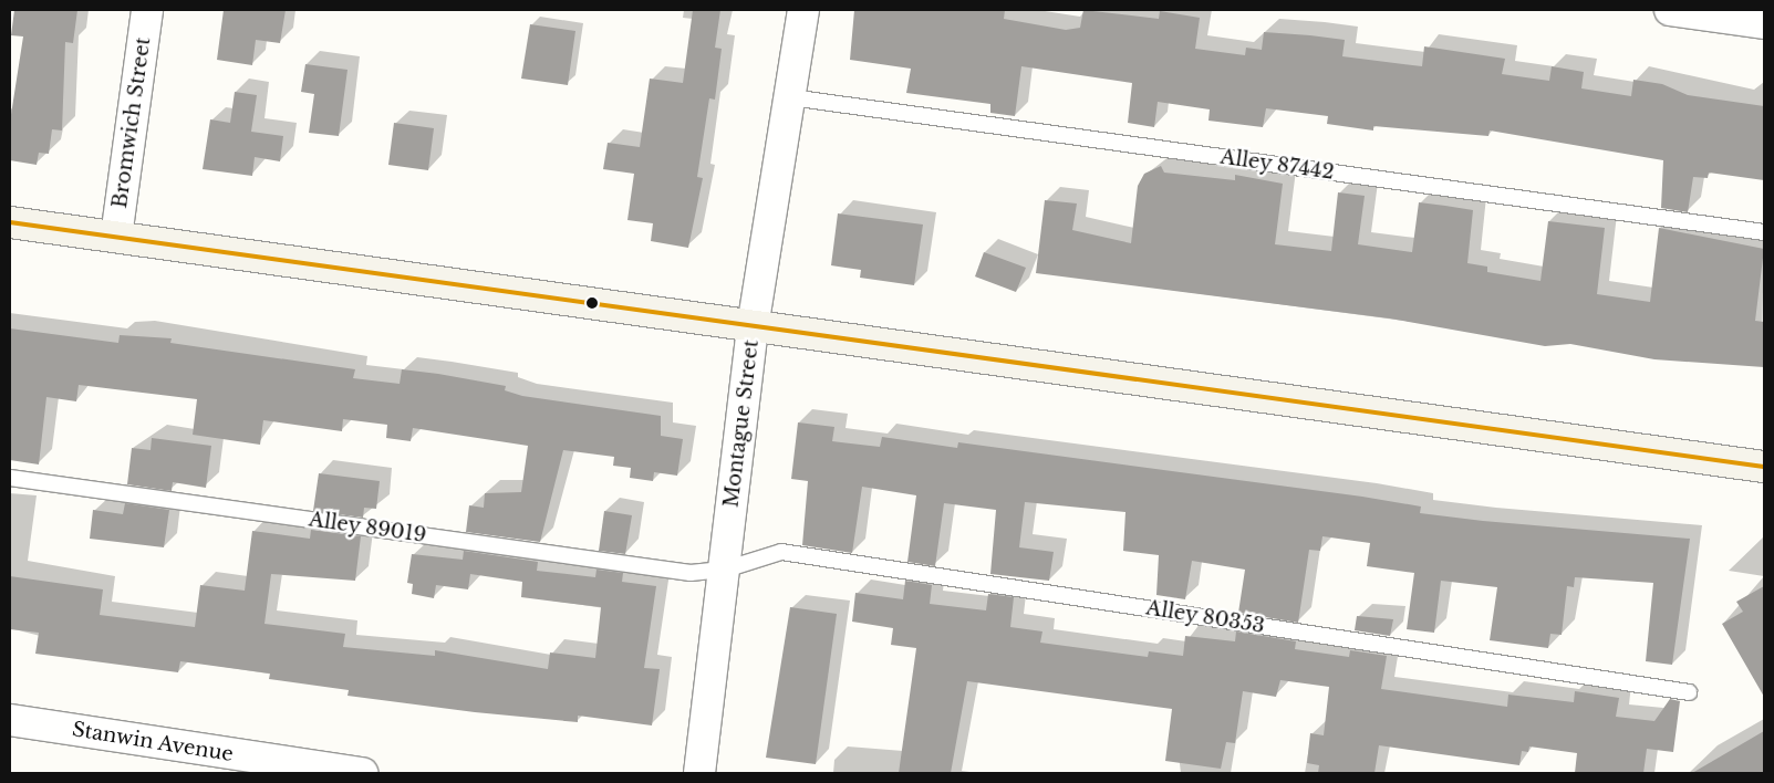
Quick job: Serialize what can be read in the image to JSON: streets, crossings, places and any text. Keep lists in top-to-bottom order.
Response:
{
  "streets": {
    "street": ["Bromwich Street", "Montague Street", "Stanwin Avenue"],
    "lane": ["Alley 87442", "Alley 89019", "Alley 80353"]
  },
  "crossings": [
    ["Alley 87442", "Montague Street"],
    ["Montague Street", "Alley 89019"],
    ["Montague Street", "Alley 80353"],
    ["Alley 89019", "Alley 80353"]
  ]
}
